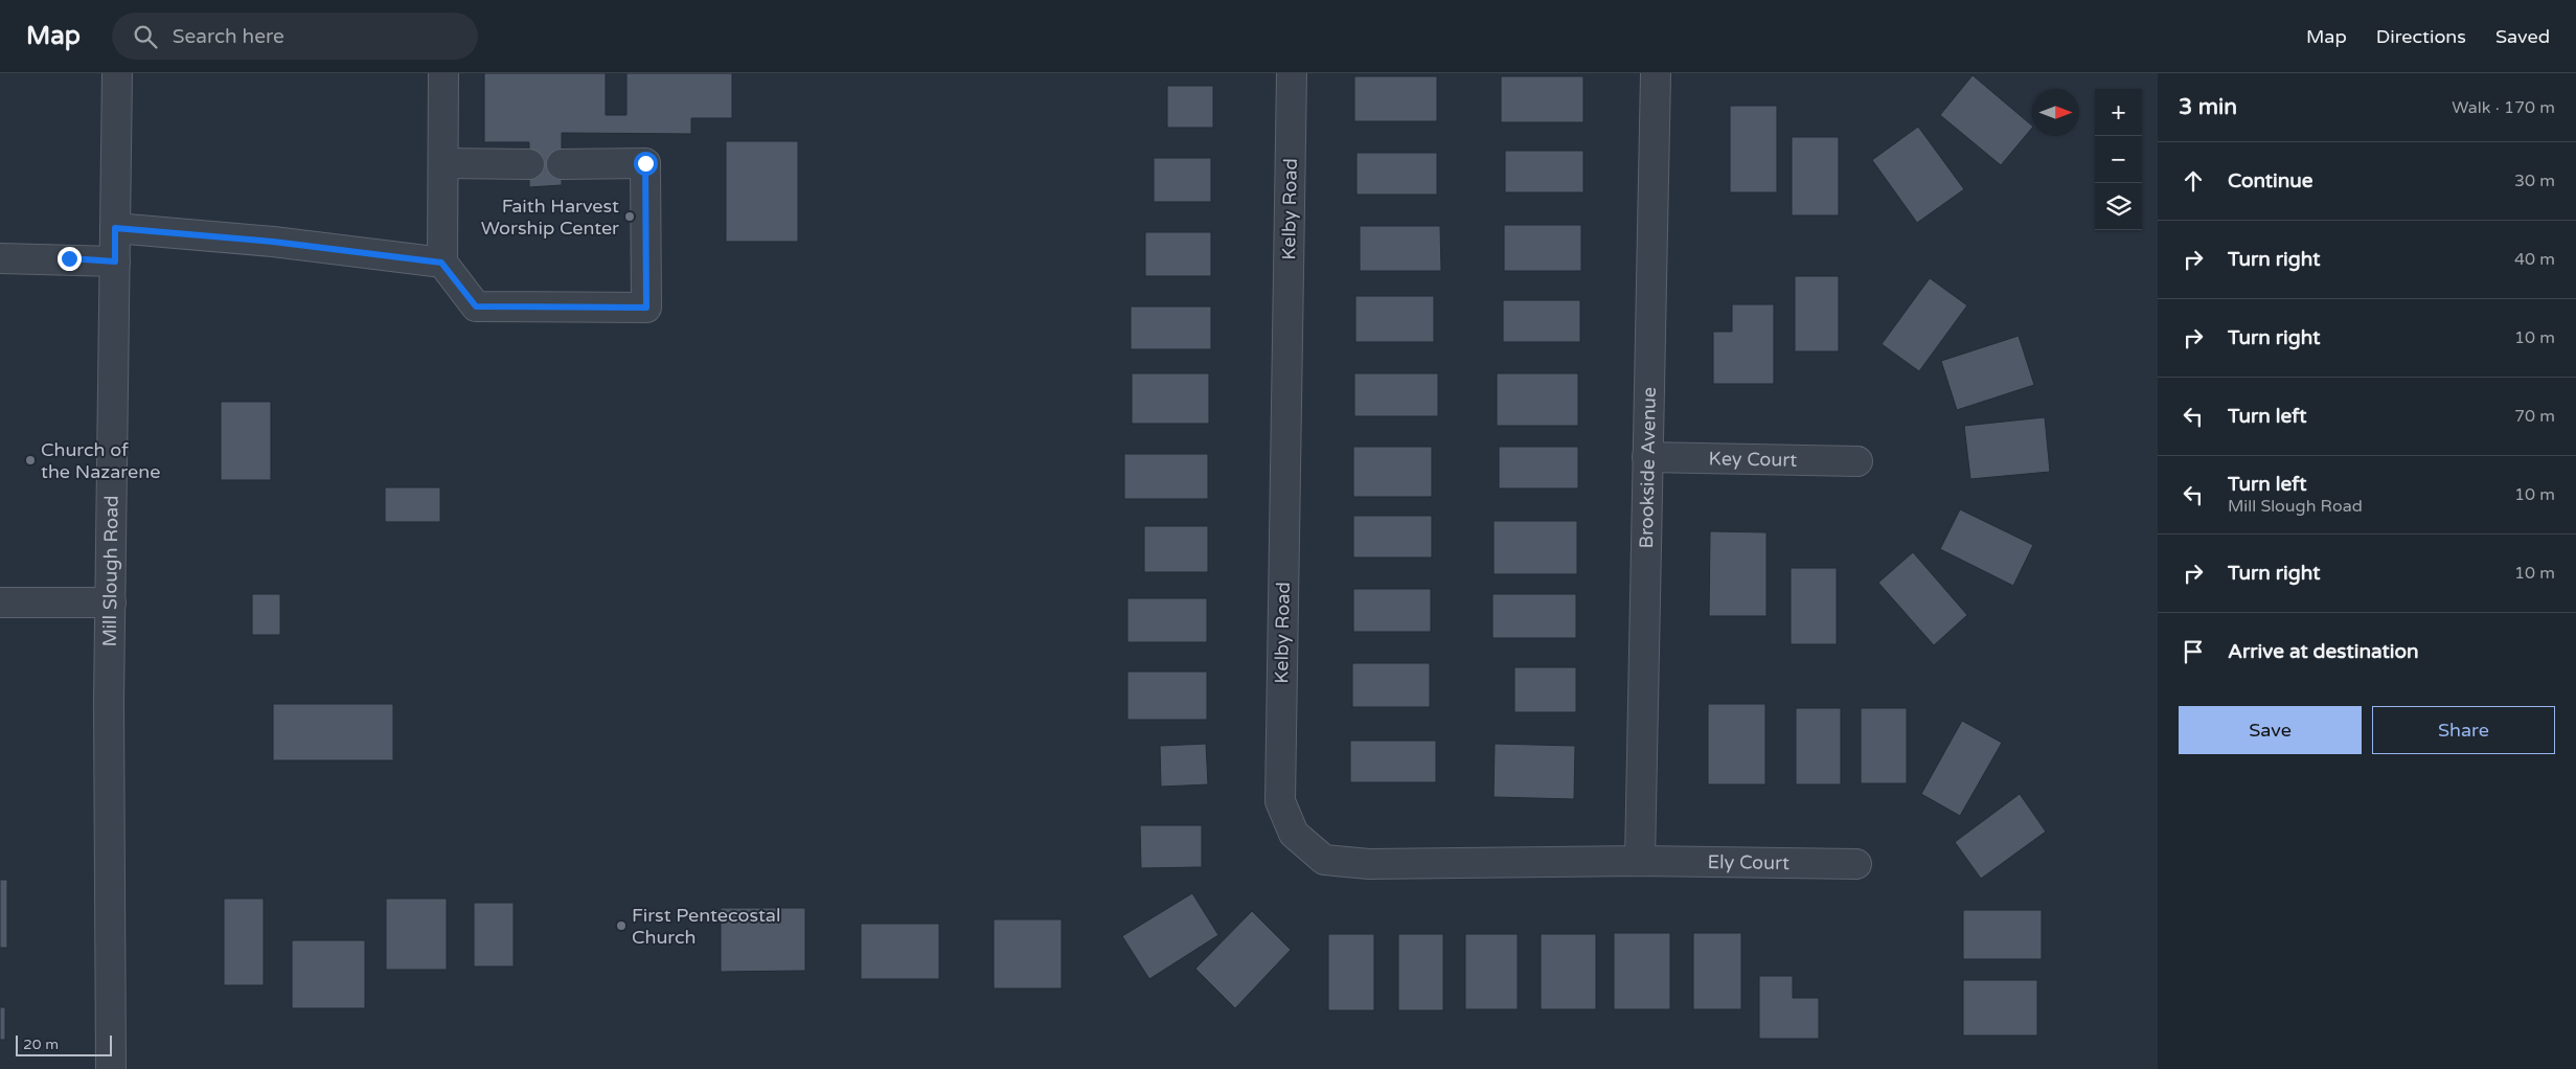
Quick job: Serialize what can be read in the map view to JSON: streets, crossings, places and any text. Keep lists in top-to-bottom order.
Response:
{
  "streets": {
    "street": [
      "Kelby Road",
      "Key Court",
      "Brookside Avenue",
      "Mill Slough Road",
      "Ely Court"
    ]
  },
  "crossings": [
    ["Kelby Road", "Brookside Avenue"],
    ["Kelby Road", "Ely Court"],
    ["Key Court", "Brookside Avenue"],
    ["Brookside Avenue", "Ely Court"]
  ],
  "places": ["Faith Harvest Worship Center", "Church of the Nazarene", "First Pentecostal Church"],
  "scale_bar": "20 m",
  "north": "right",
  "page": {
    "header": "Map",
    "search": "Search here",
    "nav": ["Map", "Directions", "Saved"],
    "heading": ["3 min", "Walk · 170 m"],
    "map_buttons": ["+", "−"],
    "list": [
      ["Continue", "30 m"],
      ["Turn right", "40 m"],
      ["Turn right", "10 m"],
      ["Turn left", "70 m"],
      ["Turn left", "Mill Slough Road", "10 m"],
      ["Turn right", "10 m"],
      "Arrive at destination"
    ],
    "buttons": ["Save", "Share"],
    "scale": "20 m"
  }
}
